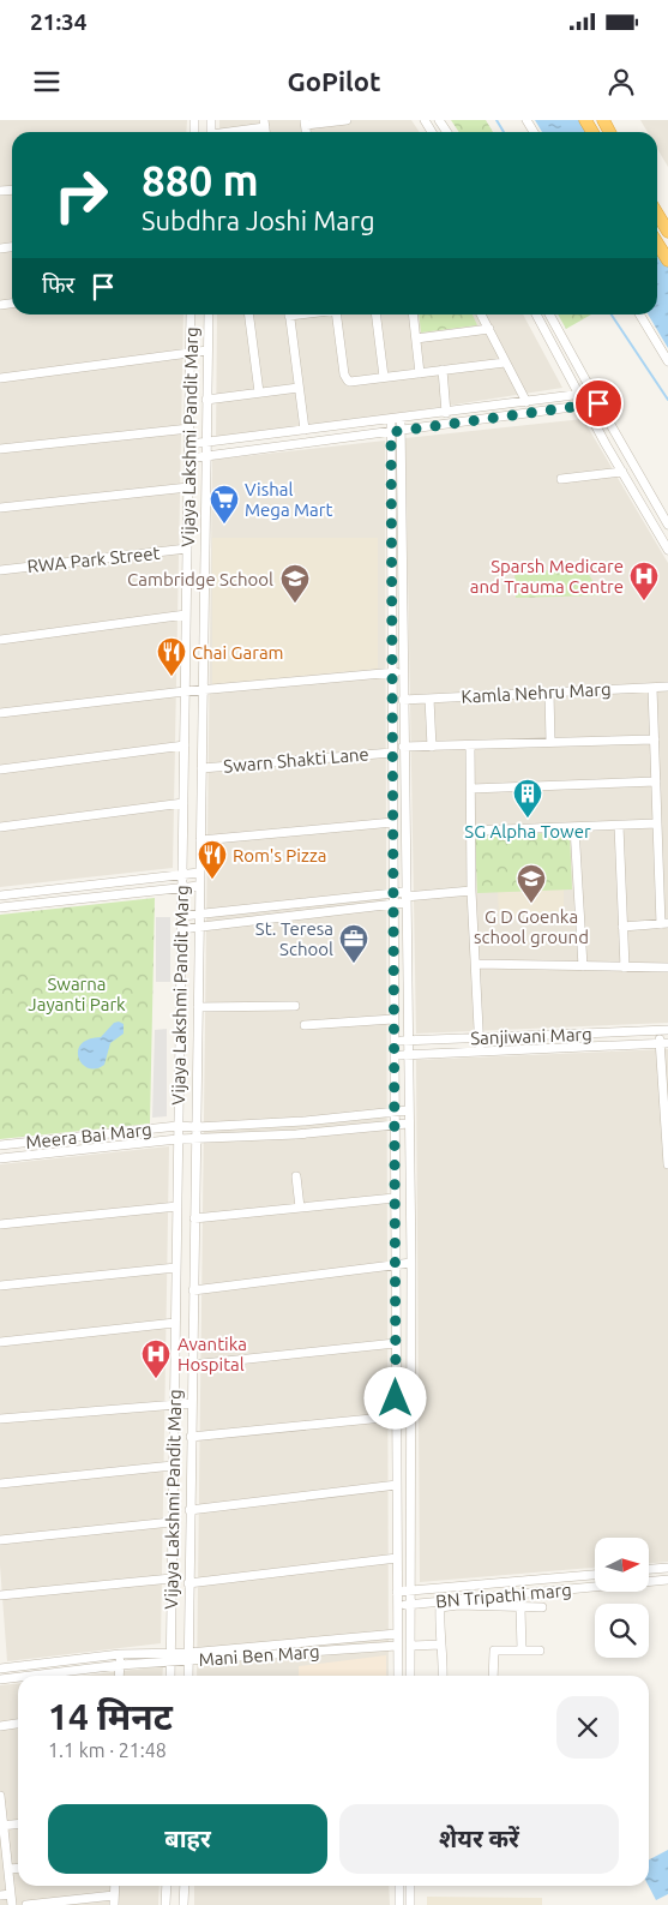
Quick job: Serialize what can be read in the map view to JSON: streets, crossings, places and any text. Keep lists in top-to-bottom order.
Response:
{
  "streets": {
    "street": [
      "Vijaya Lakshmi Pandit Marg",
      "RWA Park Street",
      "Kamla Nehru Marg",
      "Swarn Shakti Lane",
      "Sanjiwani Marg",
      "Meera Bai Marg",
      "BN Tripathi marg",
      "Mani Ben Marg"
    ]
  },
  "crossings": [
    ["Vijaya Lakshmi Pandit Marg", "RWA Park Street"],
    ["Vijaya Lakshmi Pandit Marg", "Swarn Shakti Lane"],
    ["Vijaya Lakshmi Pandit Marg", "Meera Bai Marg"],
    ["Vijaya Lakshmi Pandit Marg", "Mani Ben Marg"]
  ],
  "parks": ["Swarna Jayanti Park"],
  "places": {
    "supermarket": ["Vishal Mega Mart"],
    "hospital": ["Sparsh Medicare and Trauma Centre", "Avantika Hospital"],
    "school or university": ["Cambridge School", "G D Goenka school ground"],
    "restaurant": ["Chai Garam", "Rom's Pizza"],
    "building": ["SG Alpha Tower"],
    "office": ["St. Teresa School"]
  },
  "north": "right",
  "page": {
    "status": "21:34",
    "header": "GoPilot",
    "turn": ["880 m", "Subdhra Joshi Marg"],
    "then": "फिर",
    "heading": ["14 मिनट", "1.1 km · 21:48"],
    "buttons": ["बाहर", "शेयर करें"]
  }
}
